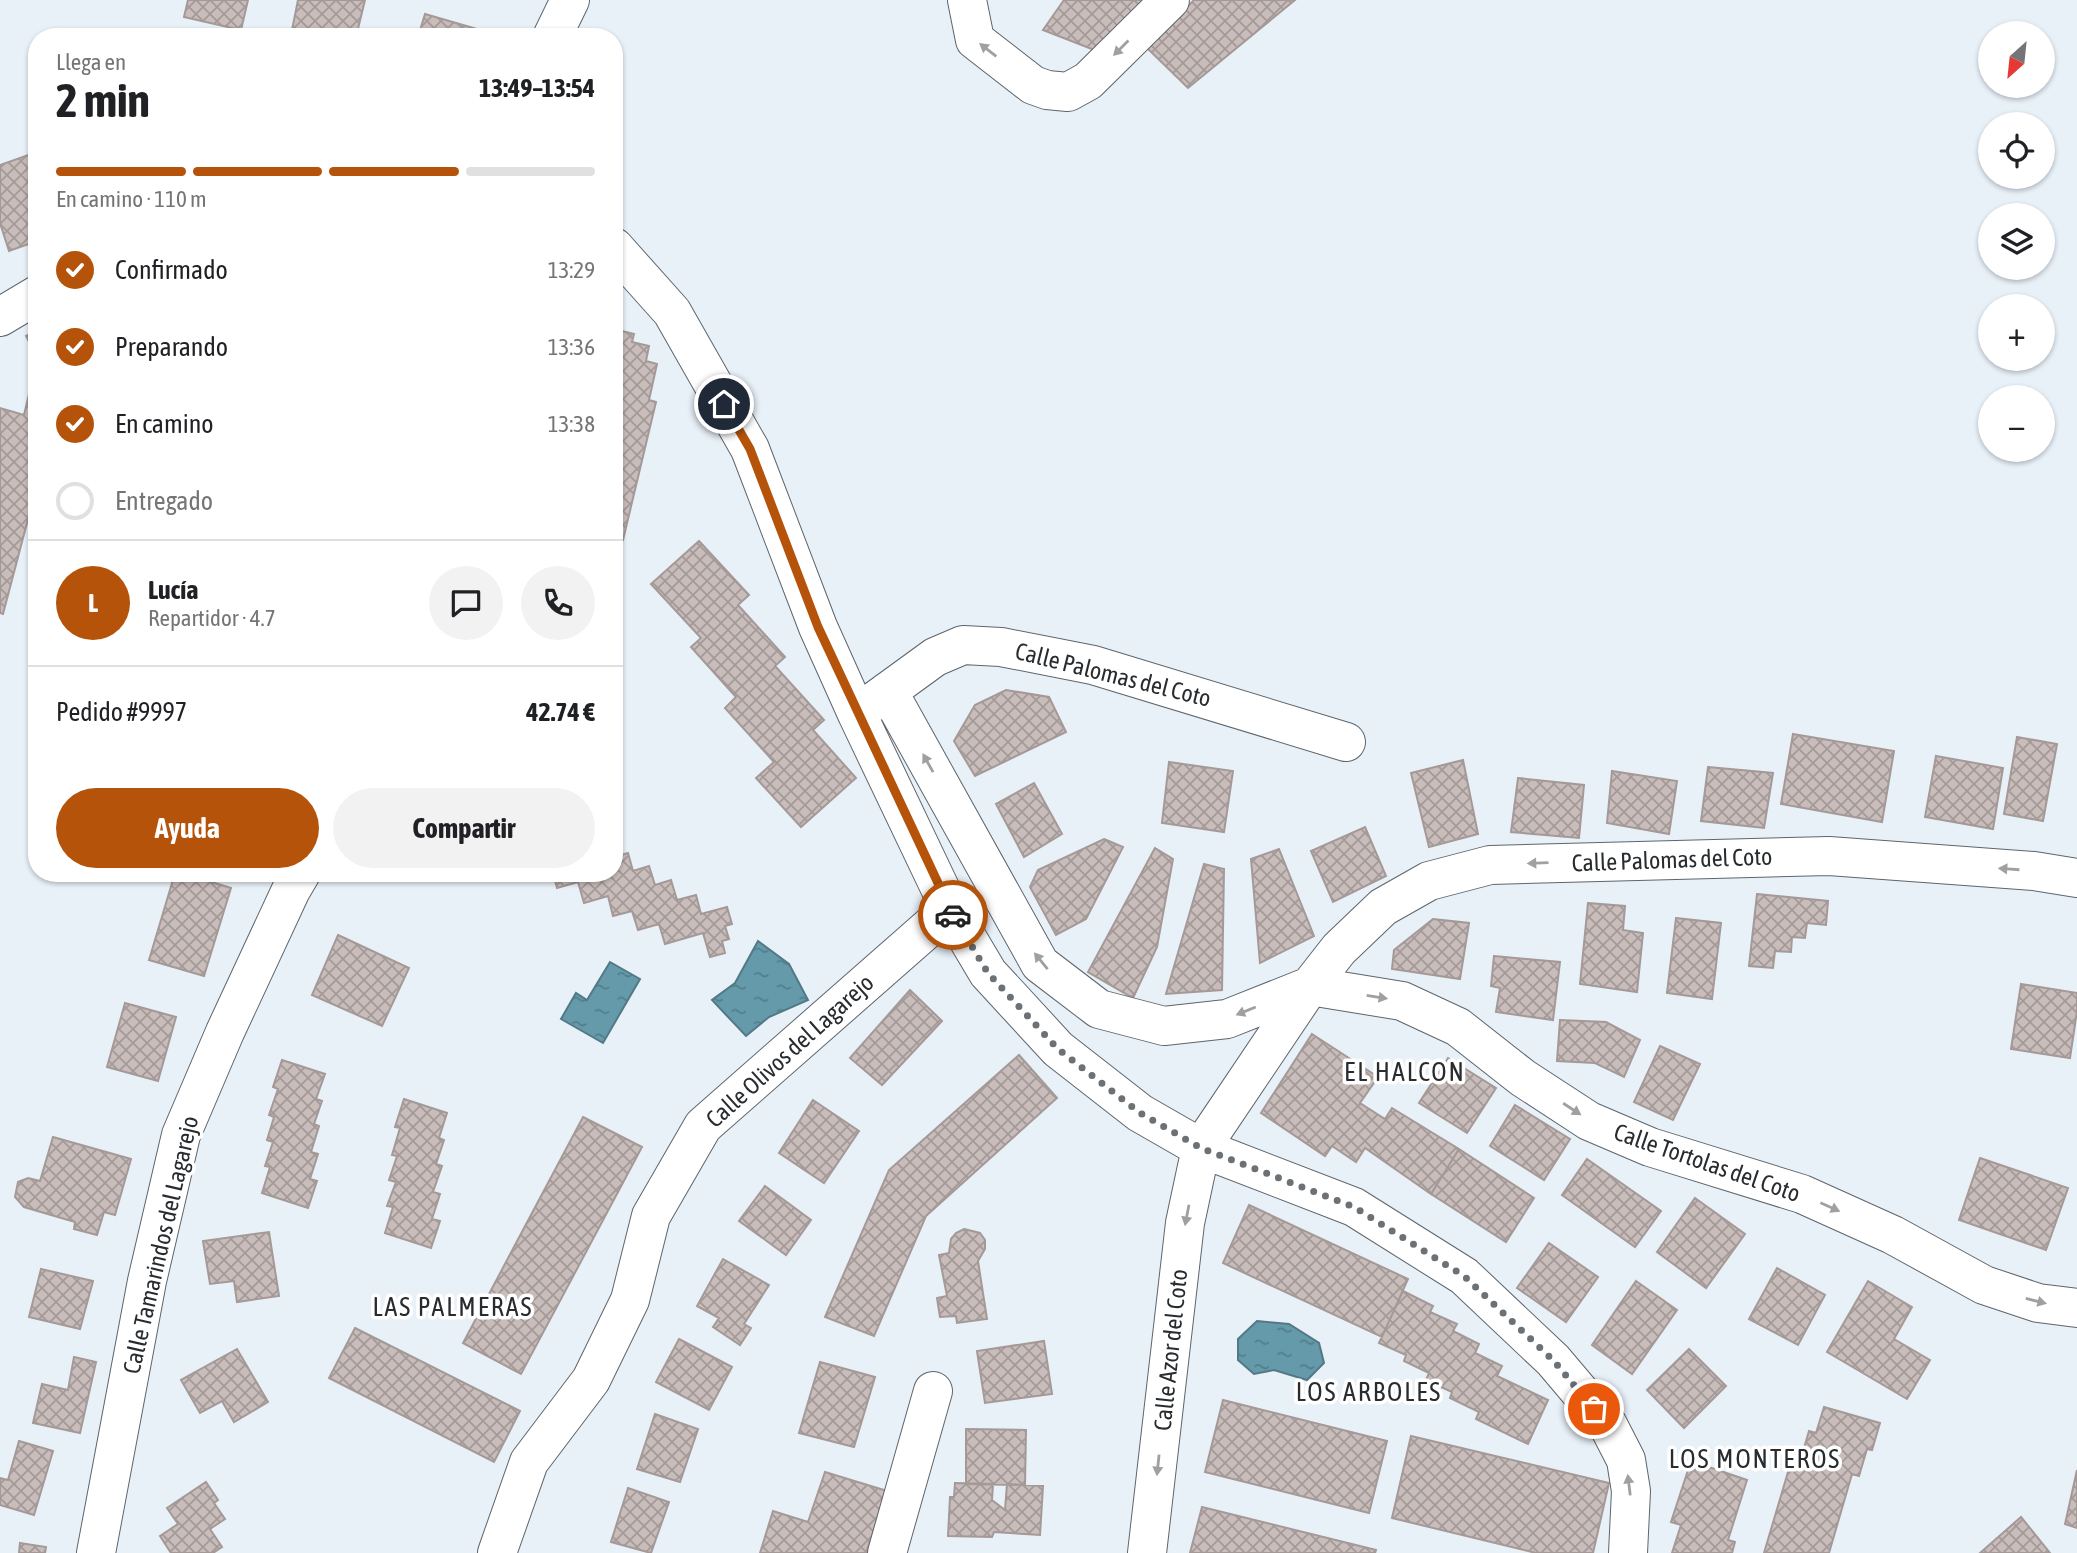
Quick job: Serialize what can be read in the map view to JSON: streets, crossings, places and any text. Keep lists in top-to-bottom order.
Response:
{
  "streets": {
    "street": [
      "Calle Palomas del Coto",
      "Calle Olivos del Lagarejo",
      "Calle Tortolas del Coto",
      "Calle Tamarindos del Lagarejo",
      "Calle Azor del Coto"
    ]
  },
  "crossings": [
    ["Calle Palomas del Coto", "Calle Tortolas del Coto"],
    ["Calle Palomas del Coto", "Calle Azor del Coto"]
  ],
  "one_way": ["Calle Palomas del Coto", "Calle Tortolas del Coto"],
  "districts": [
    "EL HALCON",
    "LAS PALMERAS",
    "LOS ARBOLES",
    "LOS MONTEROS"
  ],
  "north": "bottom left",
  "page": {
    "map_buttons": ["+", "−"],
    "heading": ["2 min", "Llega en", "13:49–13:54"],
    "panel": [
      "Lucía",
      "Repartidor · 4.7",
      "Pedido #9997",
      "42.74 €"
    ],
    "bar": "En camino · 110 m",
    "list": [
      ["Confirmado", "13:29"],
      ["Preparando", "13:36"],
      ["En camino", "13:38"],
      "Entregado"
    ],
    "round": "L",
    "buttons": ["Ayuda", "Compartir"]
  }
}
